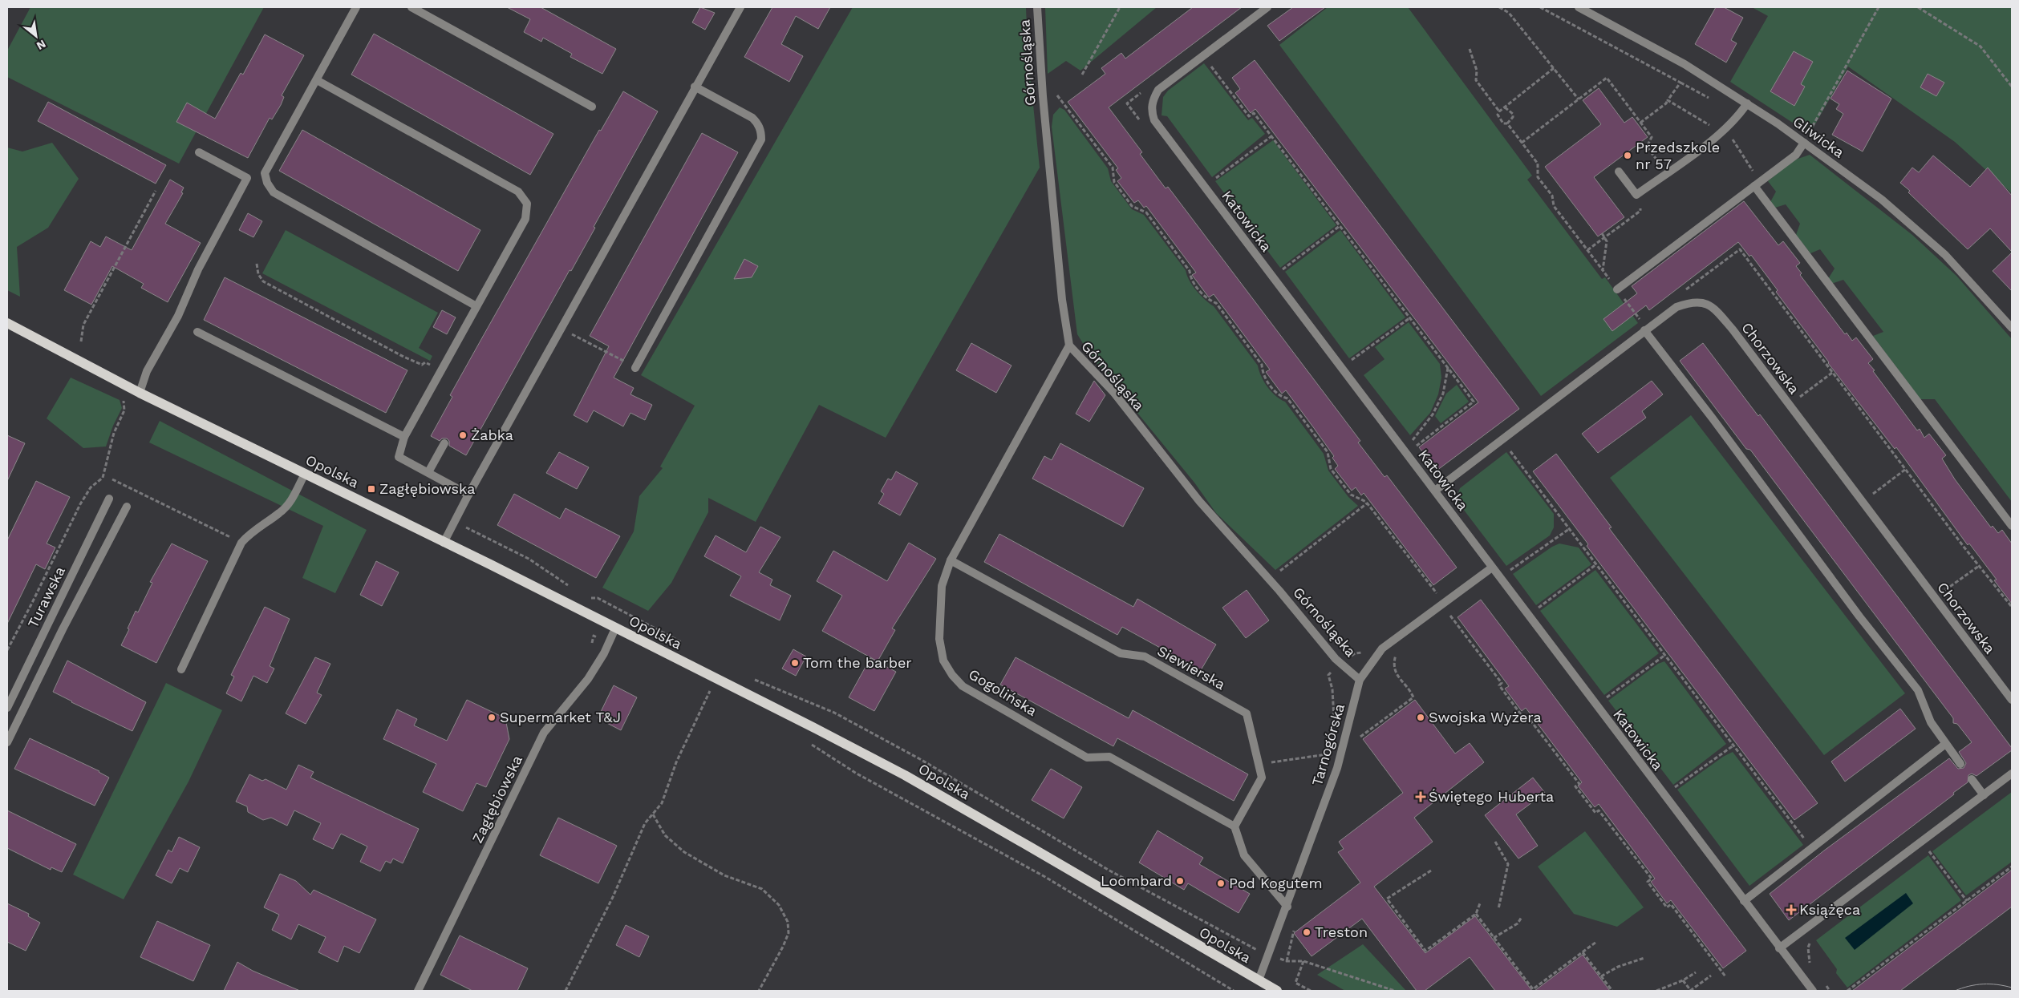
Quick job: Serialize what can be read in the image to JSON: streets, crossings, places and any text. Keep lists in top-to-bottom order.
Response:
{
  "streets": {
    "main road": ["Opolska"],
    "street": [
      "Górnośląska",
      "Gliwicka",
      "Katowicka",
      "Chorzowska",
      "Turawska",
      "Siewierska",
      "Gogolińska",
      "Tarnogórska",
      "Zagłębiowska"
    ]
  },
  "crossings": [
    ["Górnośląska", "Gogolińska"],
    ["Górnośląska", "Tarnogórska"],
    ["Katowicka", "Chorzowska"],
    ["Katowicka", "Tarnogórska"],
    ["Opolska", "Tarnogórska"],
    ["Opolska", "Zagłębiowska"],
    ["Siewierska", "Gogolińska"]
  ],
  "places": {
    "other": [
      "Przedszkole nr 57",
      "Żabka",
      "Tom the barber",
      "Supermarket T&J",
      "Swojska Wyżera",
      "Loombard",
      "Pod Kogutem",
      "Treston"
    ],
    "transit": ["Zagłębiowska"],
    "health": ["Świętego Huberta", "Książęca"]
  },
  "north": "bottom right"
}
